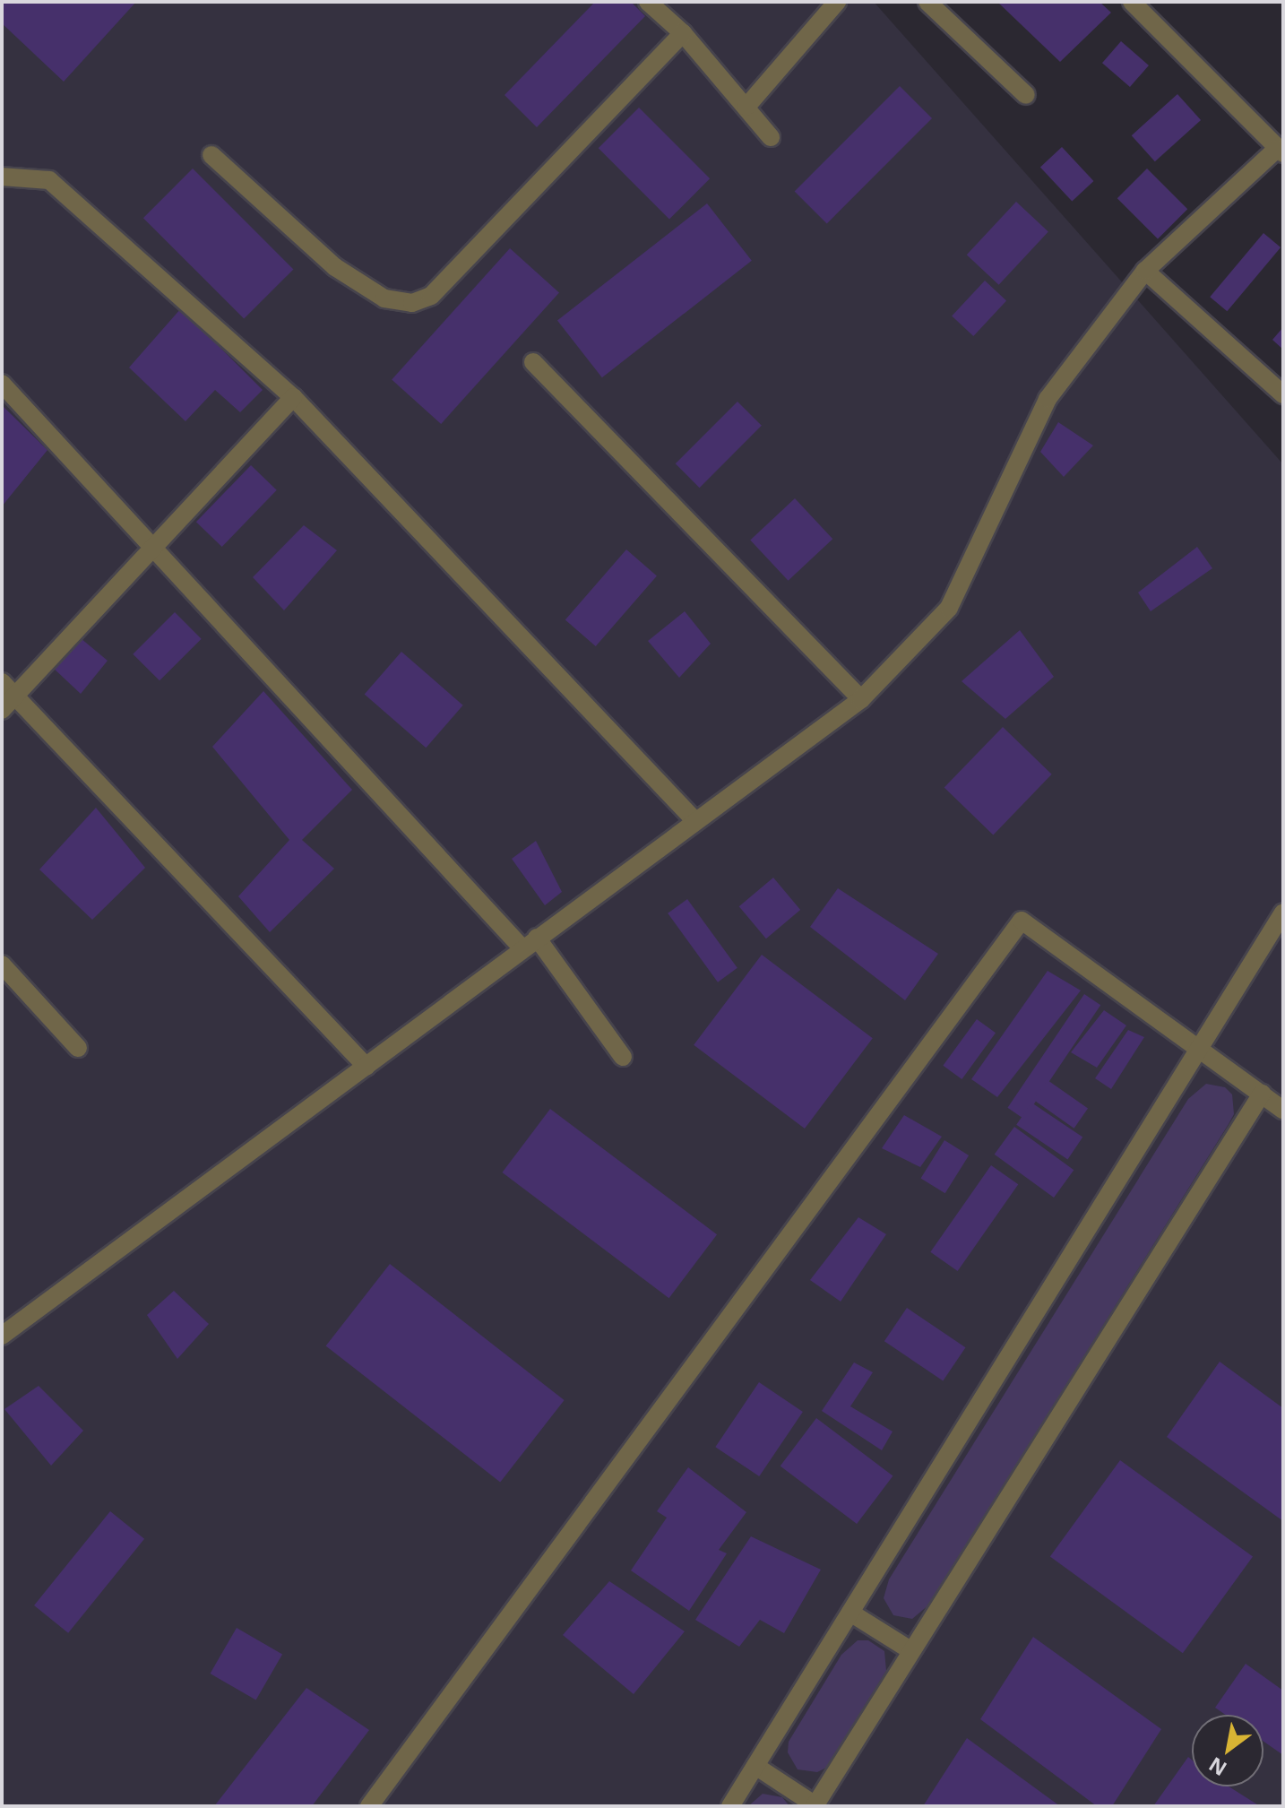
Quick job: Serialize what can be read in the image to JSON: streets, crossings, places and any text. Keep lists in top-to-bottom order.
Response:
{
  "north": "bottom left"
}
